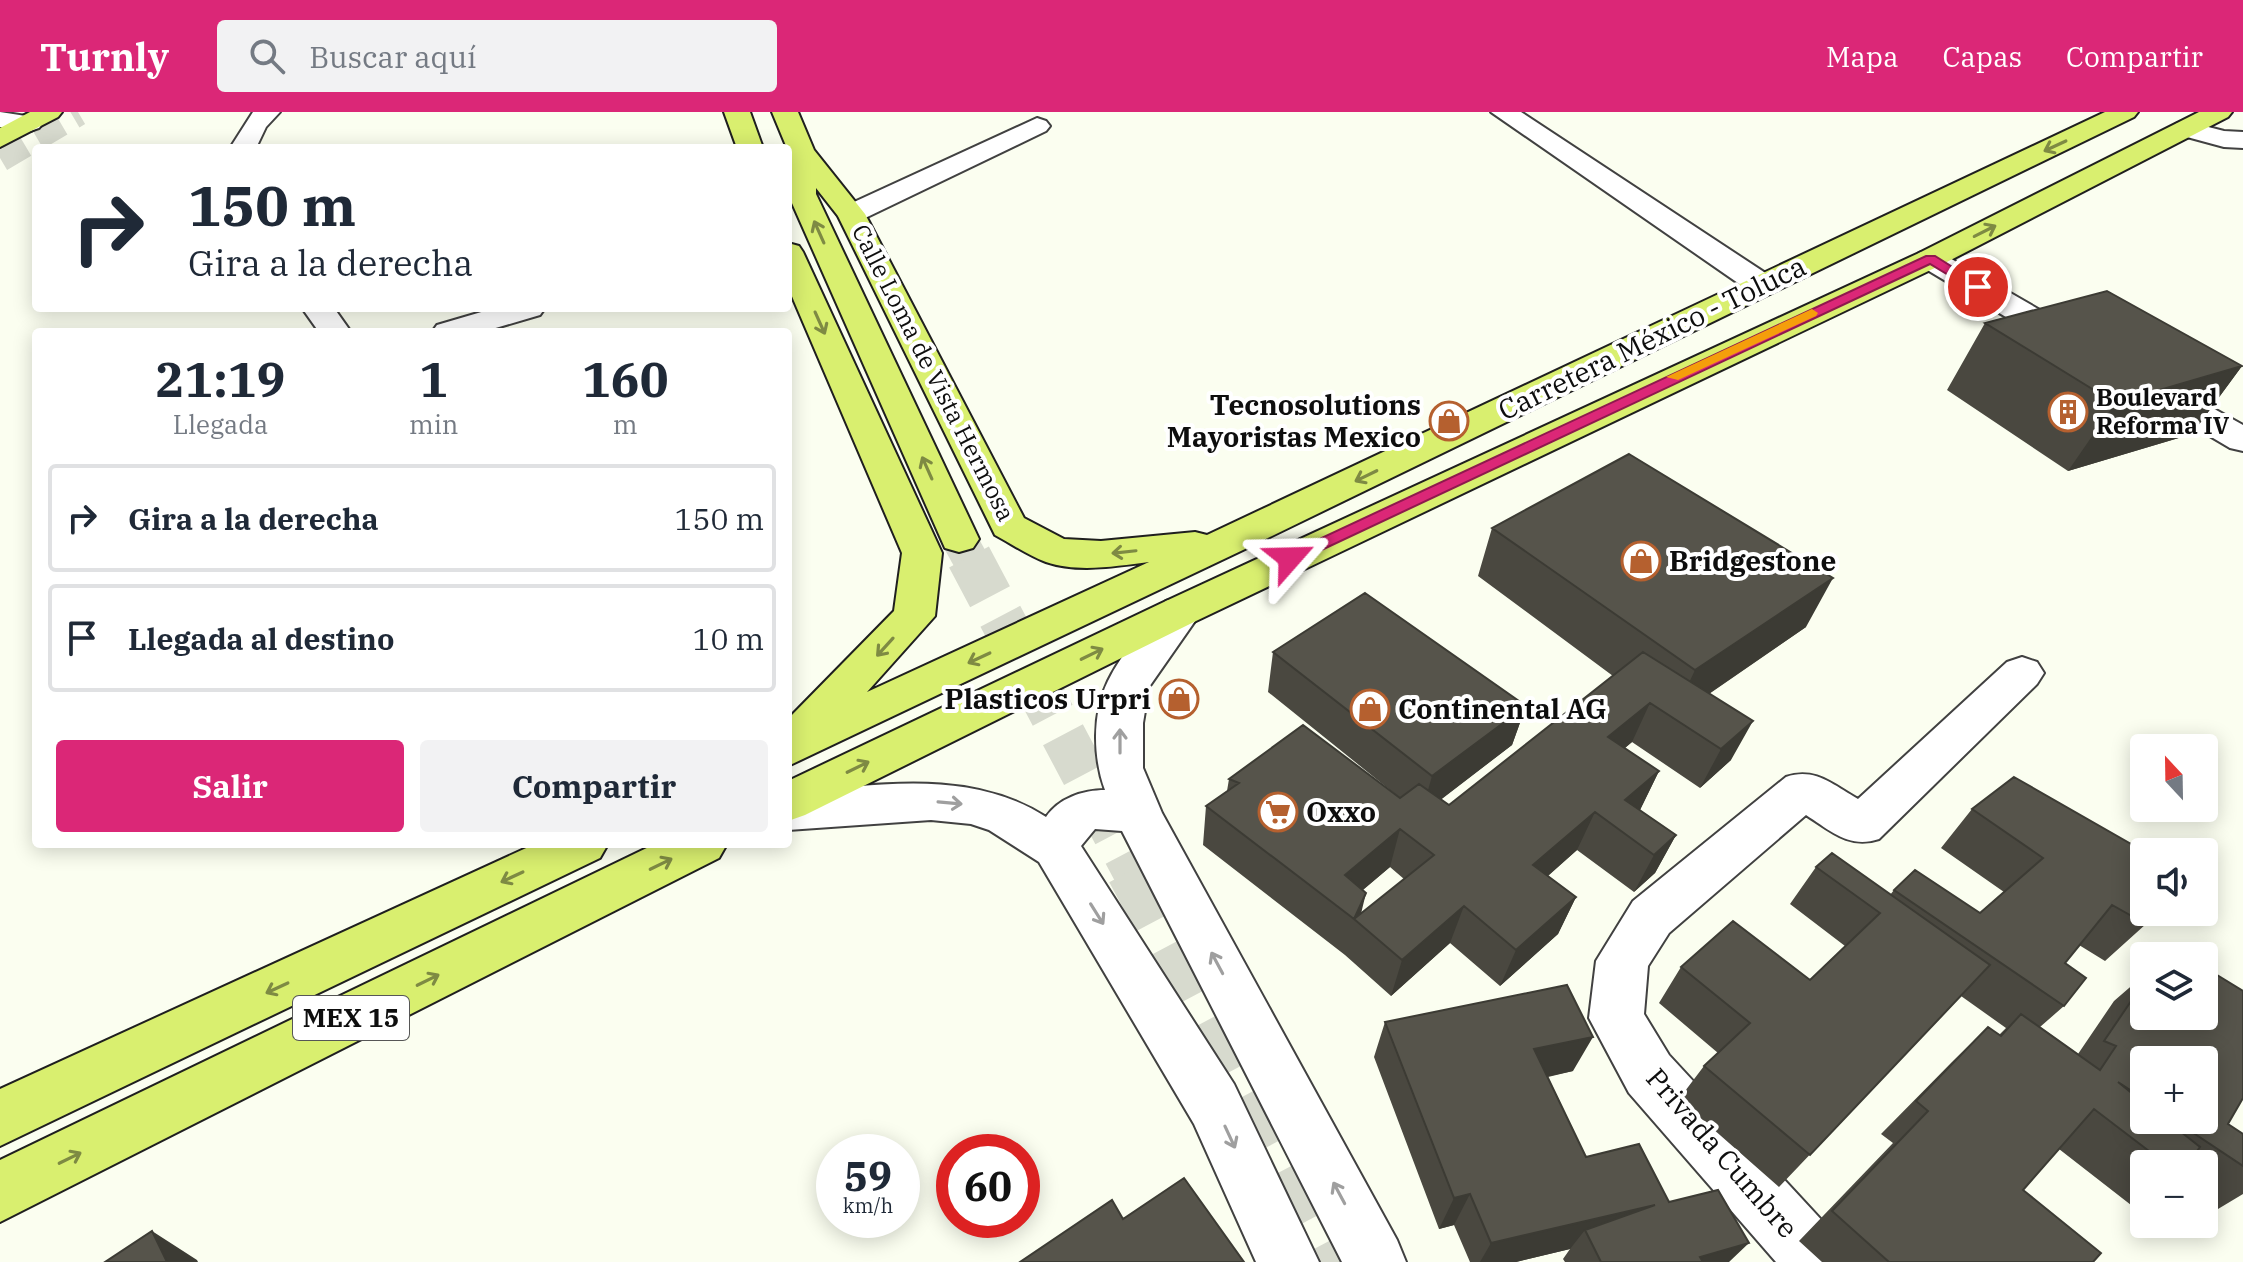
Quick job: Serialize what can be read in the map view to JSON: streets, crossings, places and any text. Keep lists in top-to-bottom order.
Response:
{
  "streets": {
    "main road": ["Carretera México - Toluca", "Calle Loma de Vista Hermosa", "MEX 15"],
    "street": ["Privada Cumbre"]
  },
  "crossings": [
    ["Carretera México - Toluca", "Calle Loma de Vista Hermosa"]
  ],
  "places": {
    "building": ["Boulevard Reforma IV"],
    "shop": [
      "Tecnosolutions Mayoristas Mexico",
      "Bridgestone",
      "Plasticos Urpri",
      "Continental AG"
    ],
    "supermarket": ["Oxxo"]
  },
  "north": "top",
  "page": {
    "header": "Turnly",
    "search": "Buscar aquí",
    "nav": ["Mapa", "Capas", "Compartir"],
    "turn": ["150 m", "Gira a la derecha"],
    "eta": [
      "21:19",
      "Llegada",
      "1",
      "min",
      "160",
      "m"
    ],
    "list": [
      {
        "name": "Gira a la derecha",
        "value": "150 m"
      },
      {
        "name": "Llegada al destino",
        "value": "10 m"
      }
    ],
    "buttons": ["Salir", "Compartir"],
    "map_buttons": ["+", "−"],
    "speed": "59 km/h",
    "limit": "60"
  }
}
